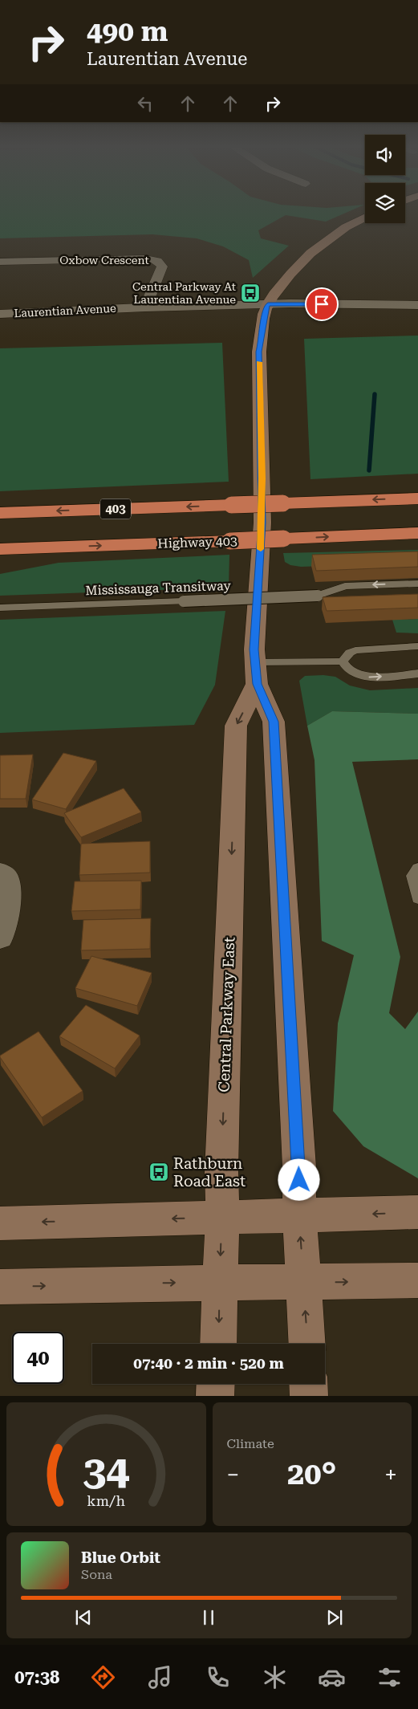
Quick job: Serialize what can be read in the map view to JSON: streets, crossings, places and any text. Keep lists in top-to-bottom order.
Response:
{
  "streets": {
    "highway": ["403", "Highway 403"],
    "street": ["Oxbow Crescent", "Laurentian Avenue", "Central Parkway East"],
    "lane": ["Mississauga Transitway"]
  },
  "crossings": [
    ["Oxbow Crescent", "Laurentian Avenue"],
    ["Laurentian Avenue", "Central Parkway East"]
  ],
  "places": {
    "bus stop": ["Central Parkway At Laurentian Avenue", "Rathburn Road East"]
  },
  "page": {
    "turn": ["490 m", "Laurentian Avenue"],
    "limit": "40",
    "trip": "07:40 · 2 min · 520 m",
    "tile": "Climate",
    "heat": ["−", "20°", "+"],
    "song": ["Blue Orbit", "Sona"],
    "tabs": "07:38",
    "gauge": ["34", "km/h"]
  }
}
